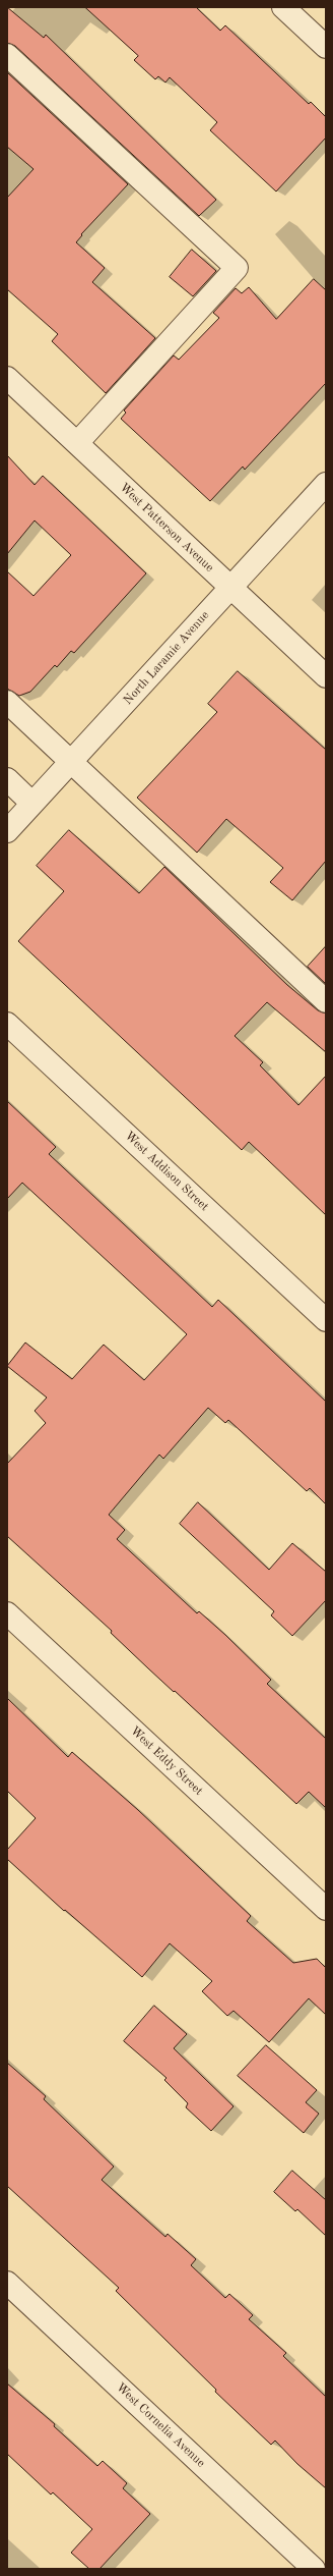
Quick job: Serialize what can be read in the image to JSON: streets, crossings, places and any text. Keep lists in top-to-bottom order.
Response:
{
  "streets": {
    "street": [
      "West Patterson Avenue",
      "North Laramie Avenue",
      "West Addison Street",
      "West Eddy Street",
      "West Cornelia Avenue"
    ]
  },
  "crossings": [
    ["West Patterson Avenue", "North Laramie Avenue"]
  ]
}
